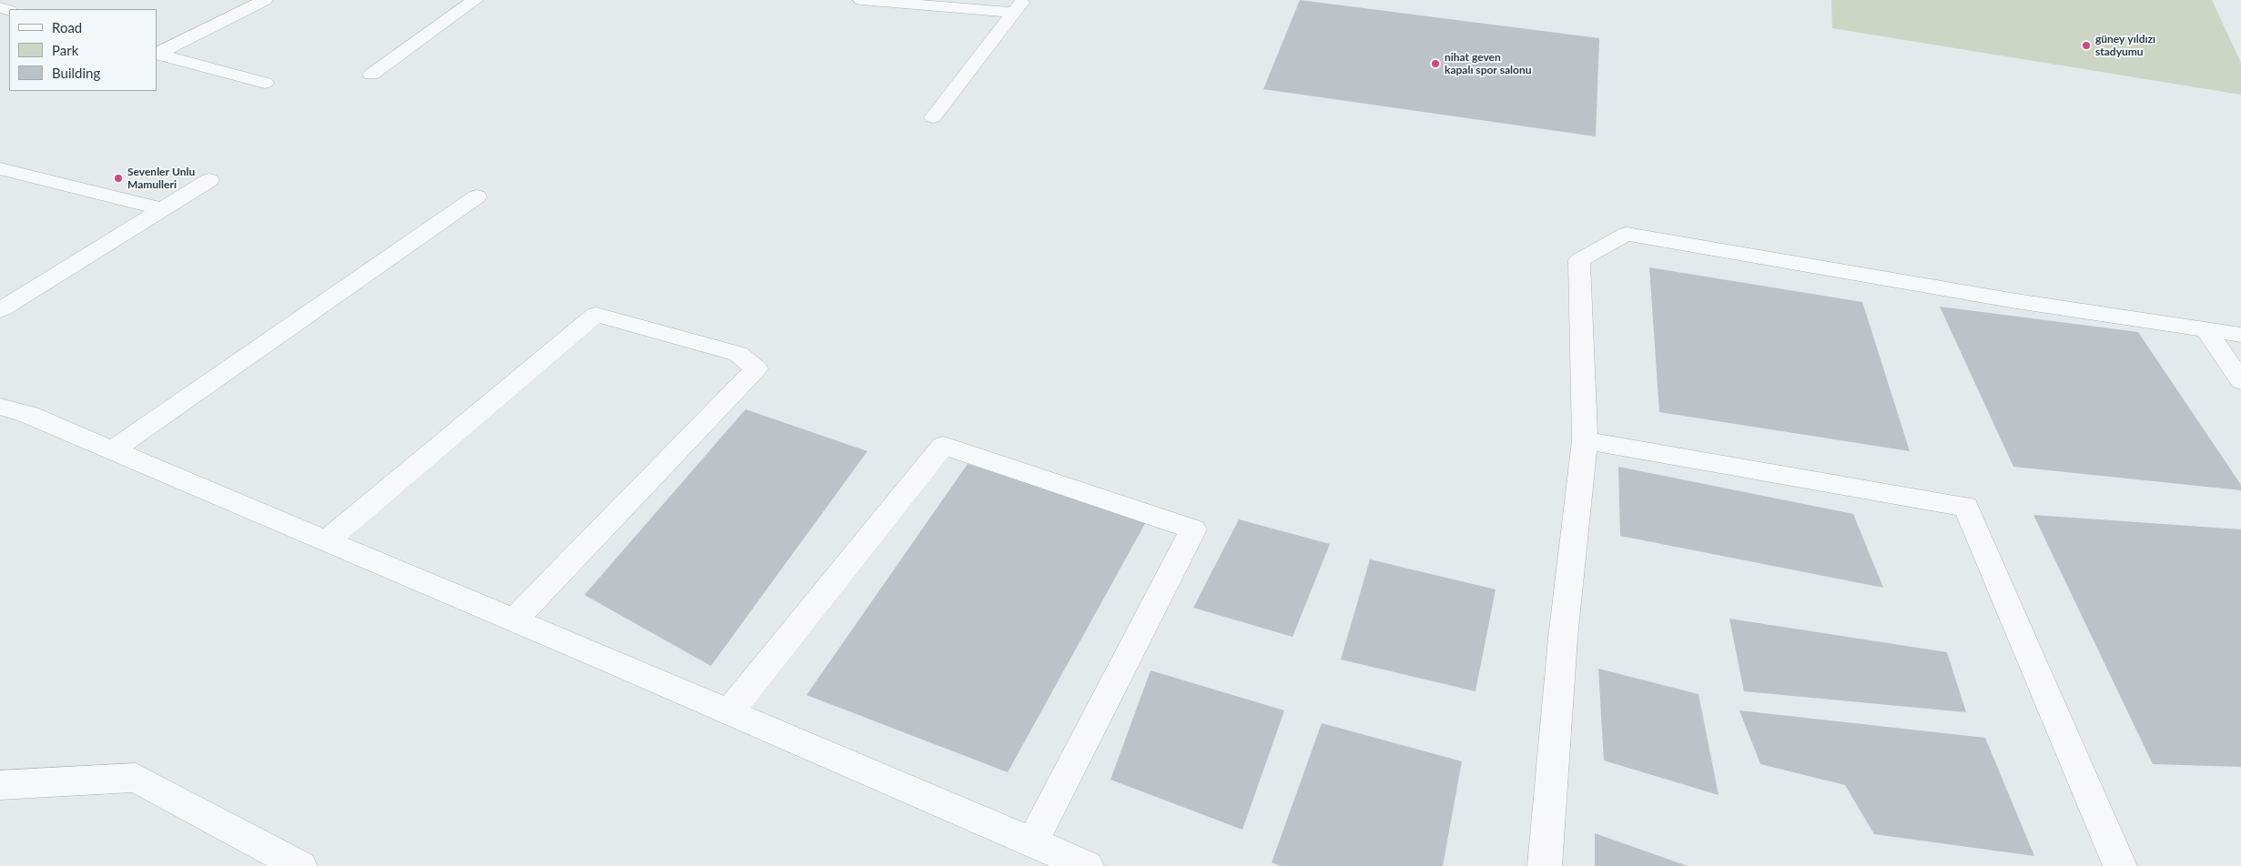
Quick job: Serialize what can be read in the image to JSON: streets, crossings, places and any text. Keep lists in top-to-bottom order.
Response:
{
  "places": ["güney yıldızı stadyumu", "nihat geven kapalı spor salonu", "Sevenler Unlu Mamulleri"],
  "legend": ["Road", "Park", "Building"]
}
